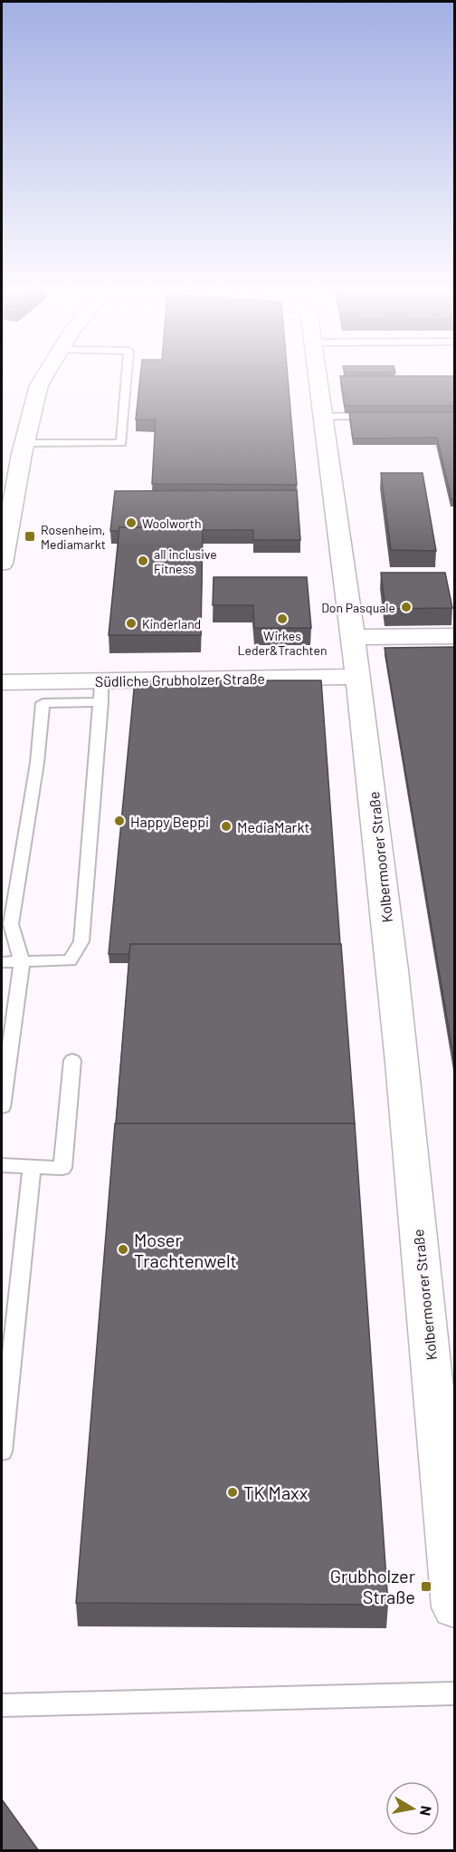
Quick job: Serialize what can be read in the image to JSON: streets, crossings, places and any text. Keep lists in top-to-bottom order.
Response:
{
  "streets": {
    "street": ["Südliche Grubholzer Straße", "Kolbermoorer Straße"]
  },
  "crossings": [
    ["Südliche Grubholzer Straße", "Kolbermoorer Straße"]
  ],
  "places": {
    "other": [
      "Woolworth",
      "all inclusive Fitness",
      "Don Pasquale",
      "Wirkes Leder&Trachten",
      "Kinderland",
      "Happy Beppi",
      "MediaMarkt",
      "Moser Trachtenwelt",
      "TK Maxx"
    ],
    "transit": ["Rosenheim, Mediamarkt", "Grubholzer Straße"]
  },
  "north": "right"
}
